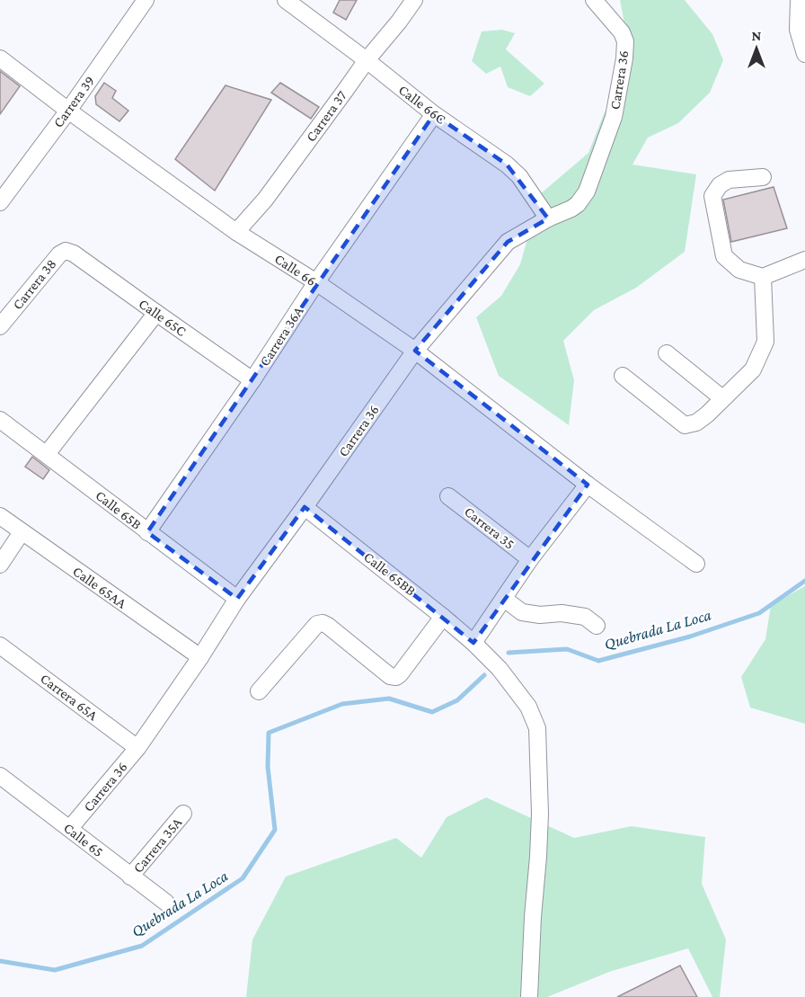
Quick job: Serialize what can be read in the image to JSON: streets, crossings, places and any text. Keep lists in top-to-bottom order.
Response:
{
  "streets": {
    "street": [
      "Carrera 36",
      "Carrera 39",
      "Calle 66C",
      "Carrera 37",
      "Calle 66",
      "Carrera 38",
      "Calle 65C",
      "Carrera 36A",
      "Calle 65B",
      "Carrera 35",
      "Calle 65BB",
      "Calle 65AA",
      "Carrera 65A",
      "Calle 65",
      "Carrera 35A"
    ]
  },
  "crossings": [
    ["Carrera 36", "Calle 66C"],
    ["Carrera 36", "Calle 66"],
    ["Carrera 36", "Calle 65B"],
    ["Carrera 36", "Calle 65BB"],
    ["Carrera 36", "Calle 65AA"],
    ["Carrera 36", "Carrera 65A"],
    ["Carrera 36", "Calle 65"],
    ["Carrera 39", "Calle 66"],
    ["Calle 66C", "Carrera 37"],
    ["Calle 66C", "Carrera 36A"],
    ["Carrera 37", "Calle 66"],
    ["Calle 66", "Carrera 36A"],
    ["Calle 66", "Carrera 35"],
    ["Carrera 38", "Calle 65C"],
    ["Calle 65C", "Carrera 36A"],
    ["Carrera 36A", "Calle 65B"],
    ["Carrera 35", "Calle 65BB"],
    ["Calle 65", "Carrera 35A"]
  ],
  "water": ["Quebrada La Loca"],
  "north": "top"
}
